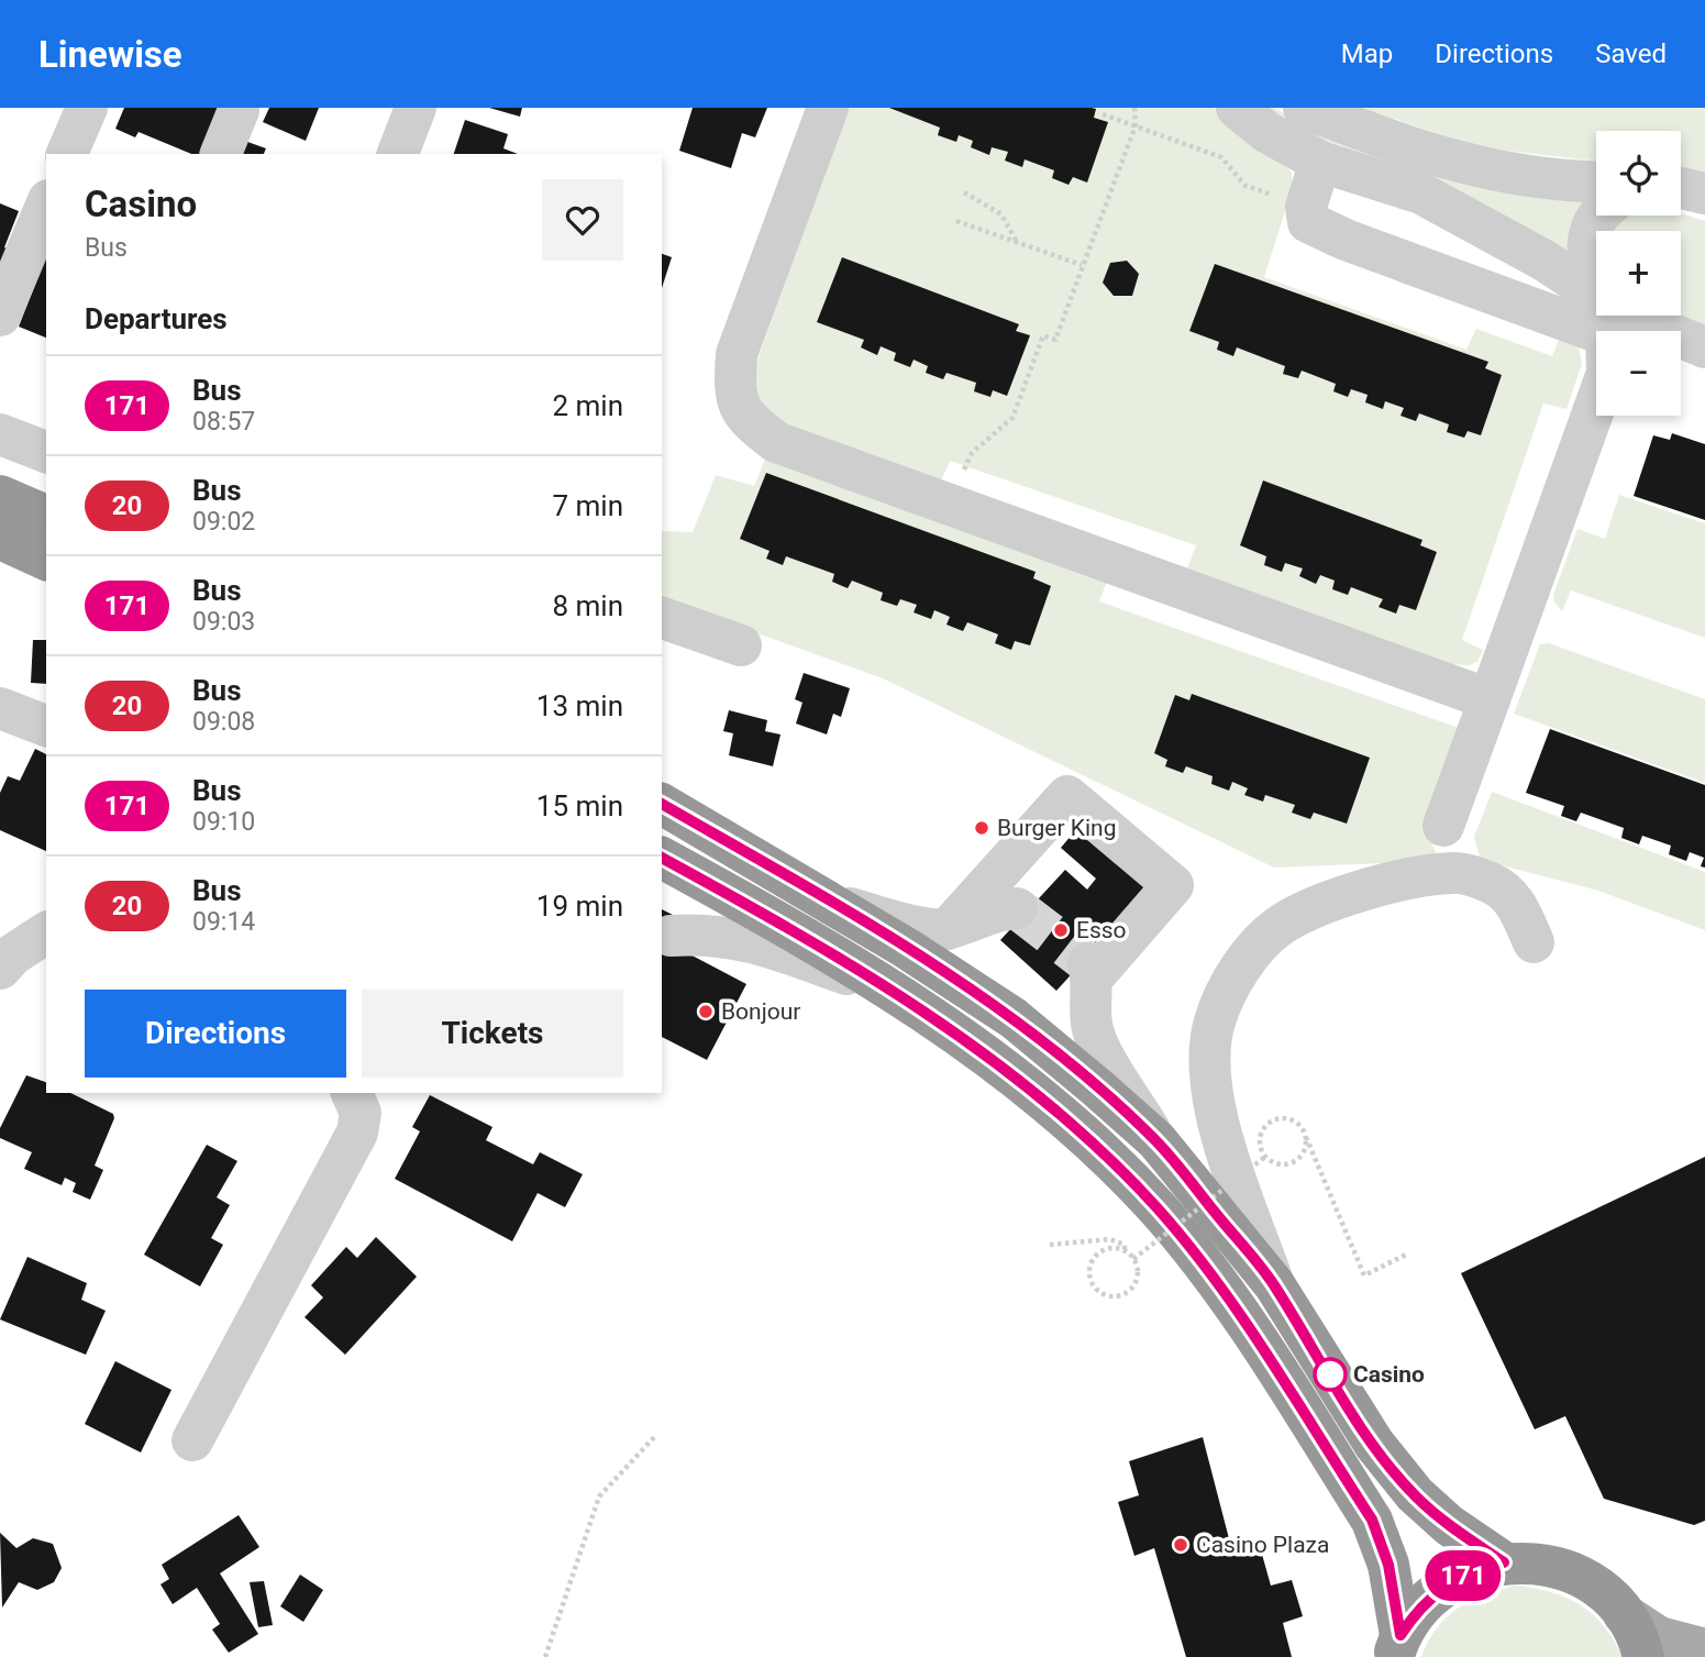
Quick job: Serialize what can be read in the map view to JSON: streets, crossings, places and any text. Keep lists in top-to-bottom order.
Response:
{
  "places": [
    "Burger King",
    "Esso",
    "Bonjour",
    "Casino",
    "Casino Plaza"
  ],
  "lines": ["bus line 171"],
  "page": {
    "header": "Linewise",
    "nav": ["Map", "Directions", "Saved"],
    "on_map": "171",
    "map_buttons": ["+", "−"],
    "heading": [
      ["Casino", "Bus"],
      "Departures"
    ],
    "list": [
      {
        "mark": "171",
        "name": "Bus",
        "note": "08:57",
        "value": "2 min"
      },
      {
        "mark": "20",
        "name": "Bus",
        "note": "09:02",
        "value": "7 min"
      },
      {
        "mark": "171",
        "name": "Bus",
        "note": "09:03",
        "value": "8 min"
      },
      {
        "mark": "20",
        "name": "Bus",
        "note": "09:08",
        "value": "13 min"
      },
      {
        "mark": "171",
        "name": "Bus",
        "note": "09:10",
        "value": "15 min"
      },
      {
        "mark": "20",
        "name": "Bus",
        "note": "09:14",
        "value": "19 min"
      }
    ],
    "buttons": ["Directions", "Tickets"]
  }
}
